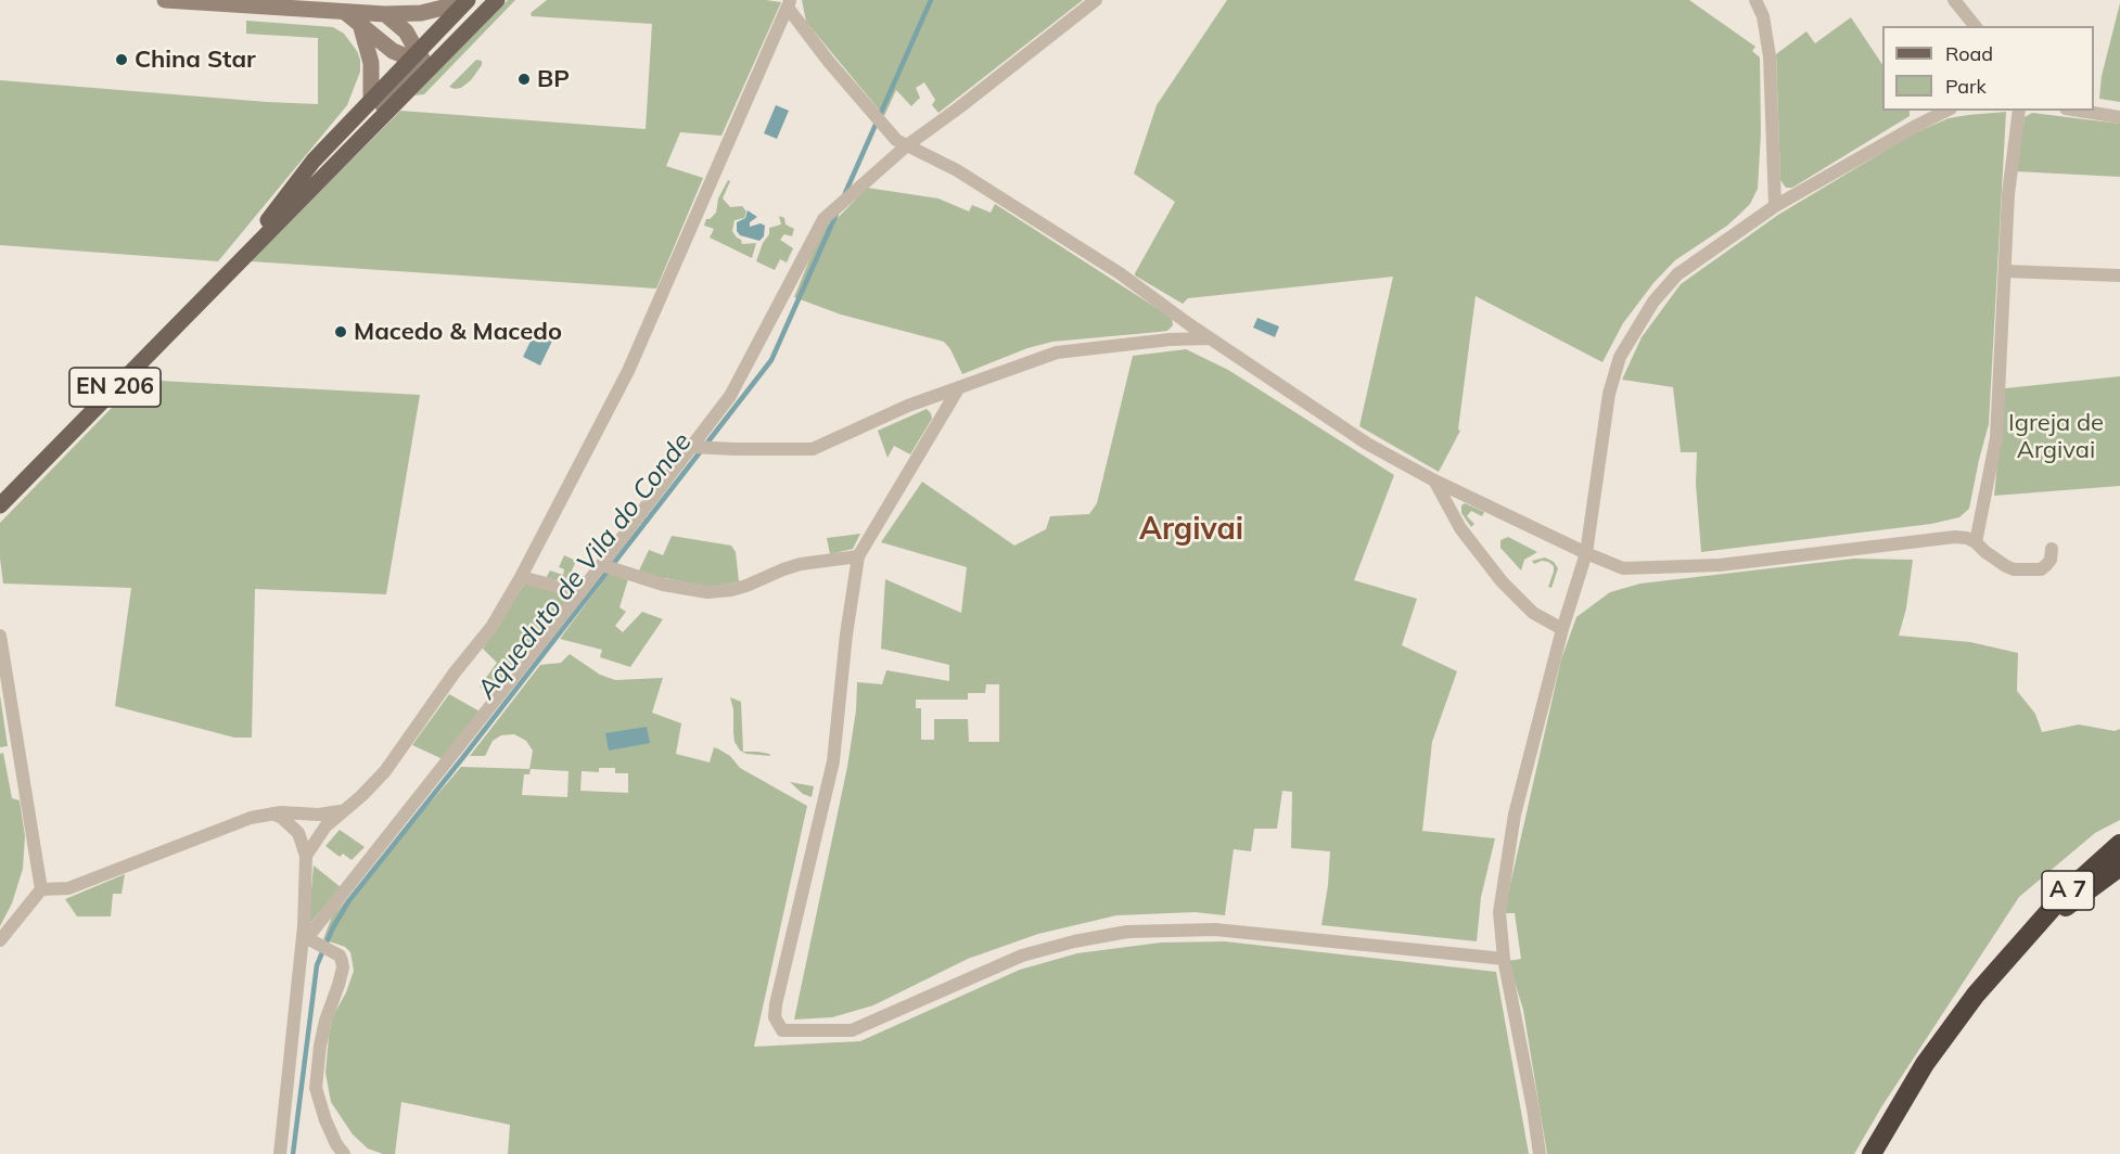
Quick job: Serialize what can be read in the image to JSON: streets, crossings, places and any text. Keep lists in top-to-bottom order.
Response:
{
  "streets": {
    "highway": ["A 7"],
    "main road": ["EN 206"]
  },
  "districts": ["Argivai"],
  "water": ["Aqueduto de Vila do Conde"],
  "parks": ["Igreja de Argivai"],
  "places": ["China Star", "BP", "Macedo & Macedo"],
  "legend": ["Road", "Park"]
}
